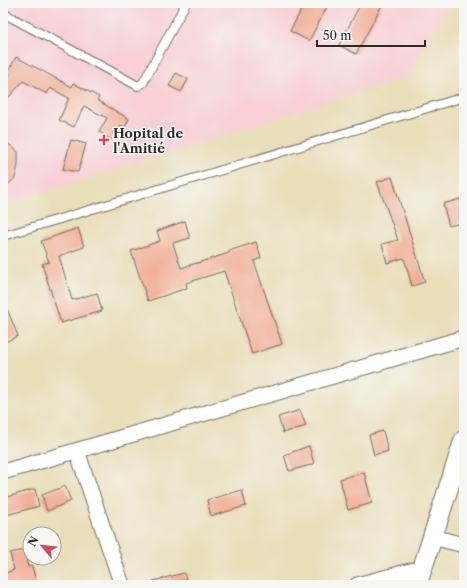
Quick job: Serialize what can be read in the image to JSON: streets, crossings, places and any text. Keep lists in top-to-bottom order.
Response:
{
  "places": {
    "health": ["Hopital de l'Amitié"]
  },
  "scale_bar": "50 m",
  "north": "top left"
}
